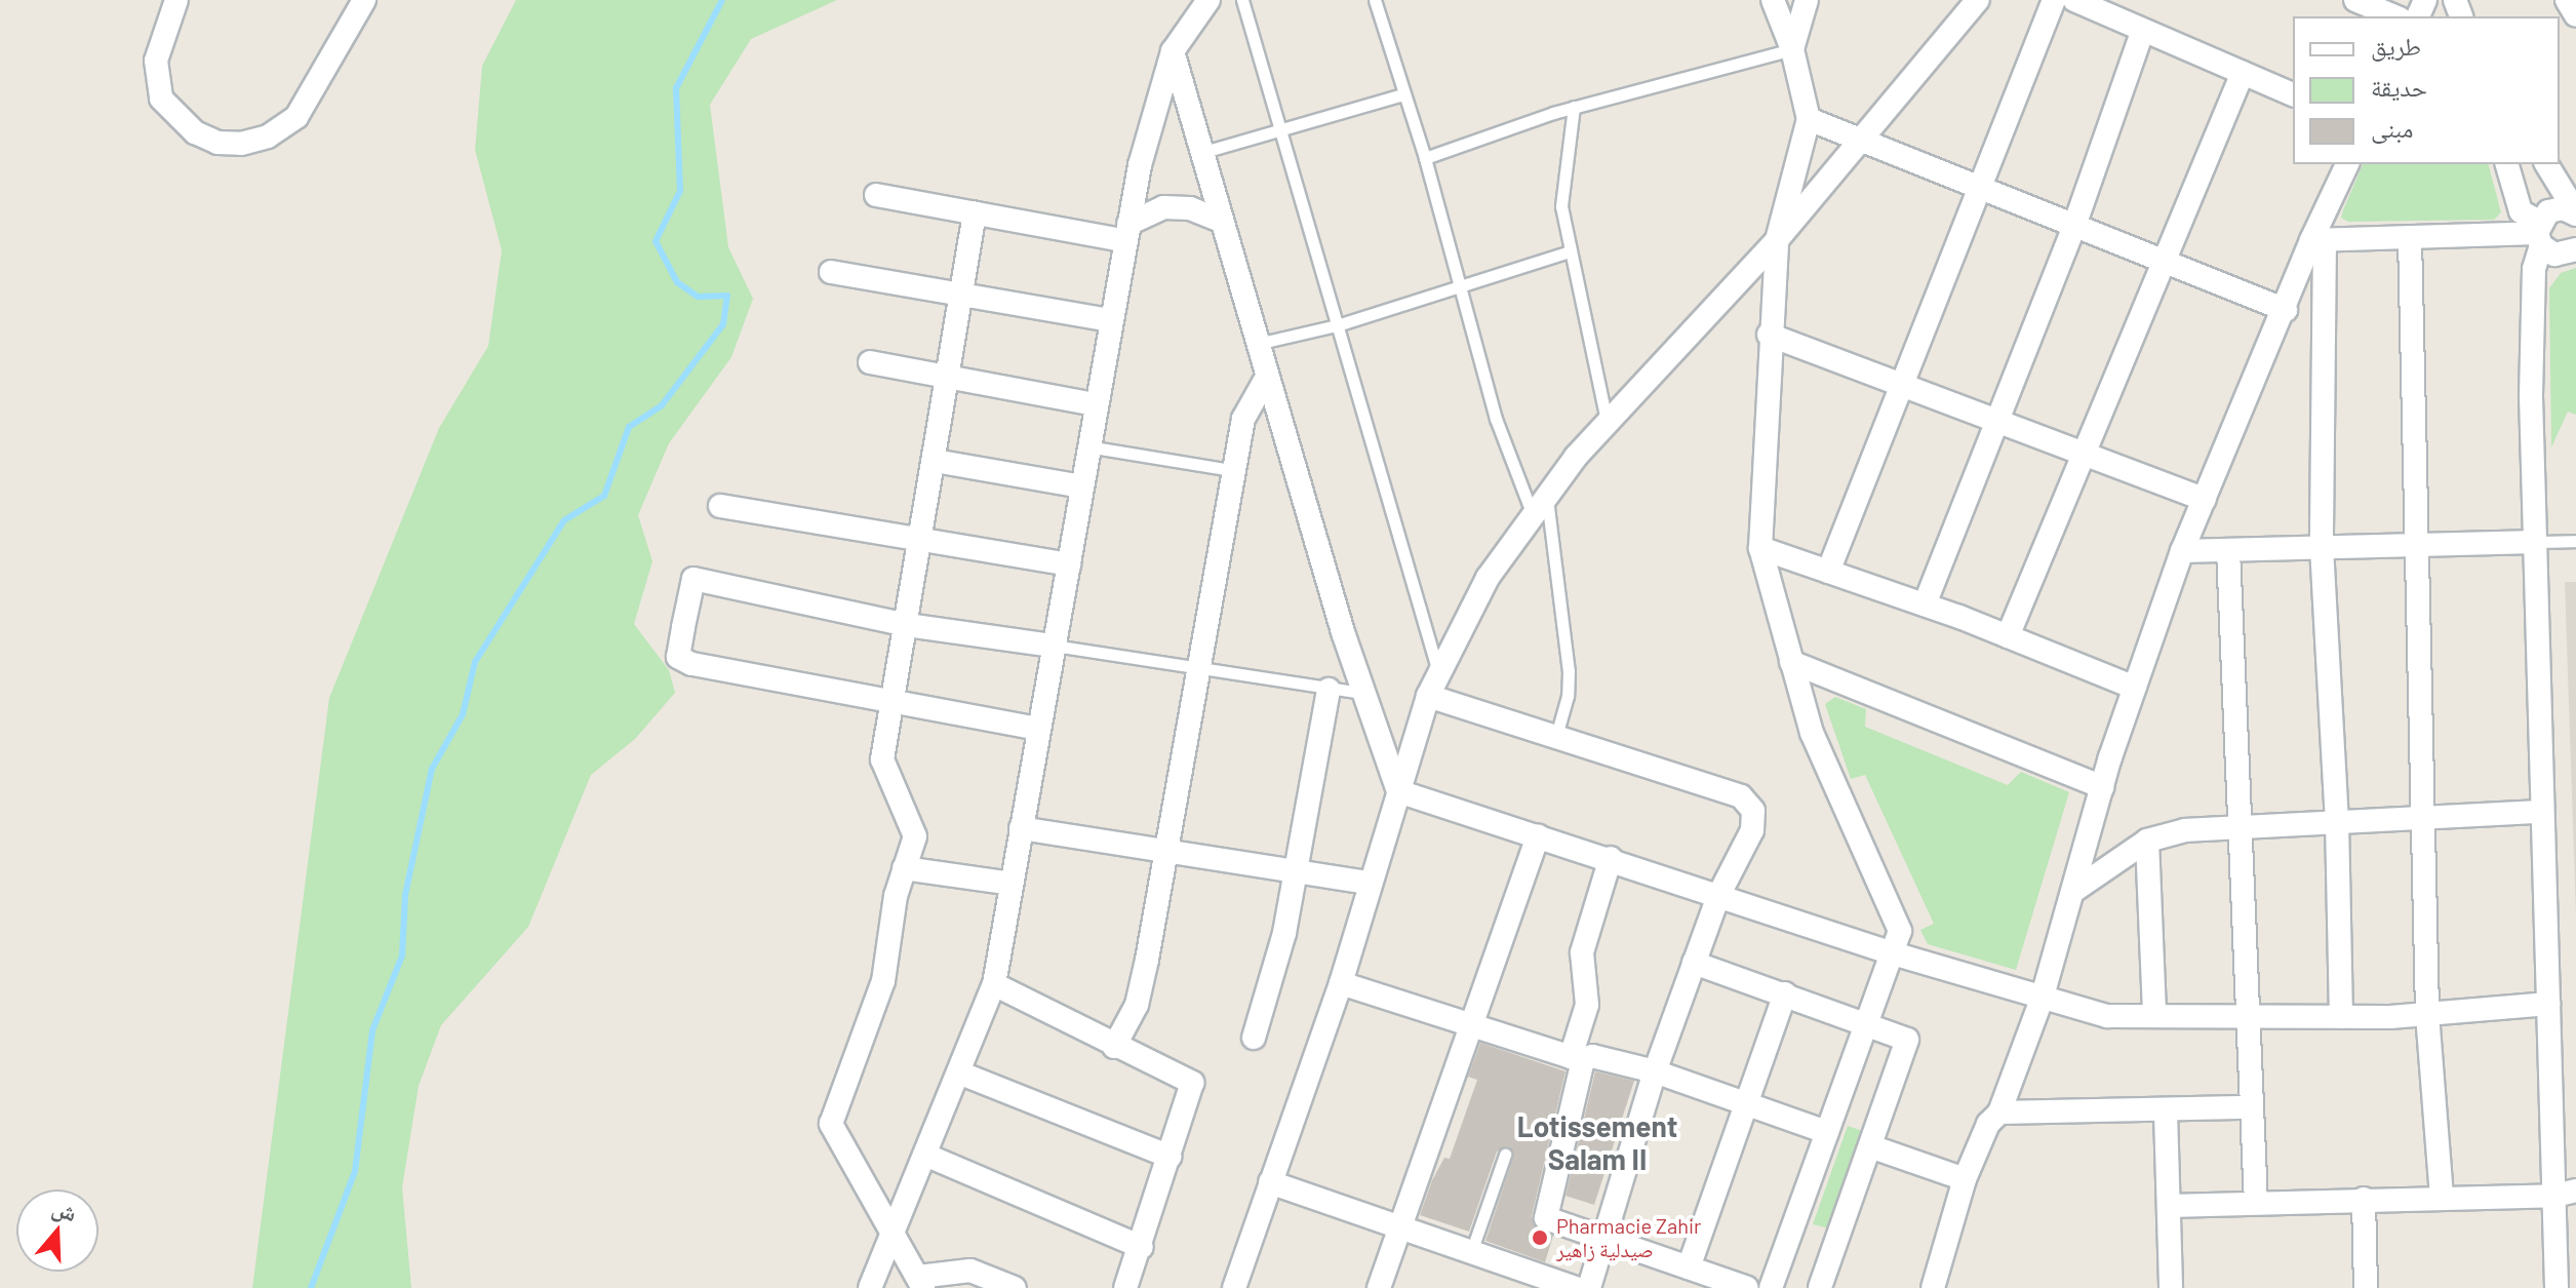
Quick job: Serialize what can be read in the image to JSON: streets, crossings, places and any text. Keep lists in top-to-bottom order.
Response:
{
  "districts": ["Lotissement Salam II"],
  "places": ["Pharmacie Zahir صيدلية زاهير"],
  "legend": ["طريق", "حديقة", "مبنى"],
  "north": "top"
}
